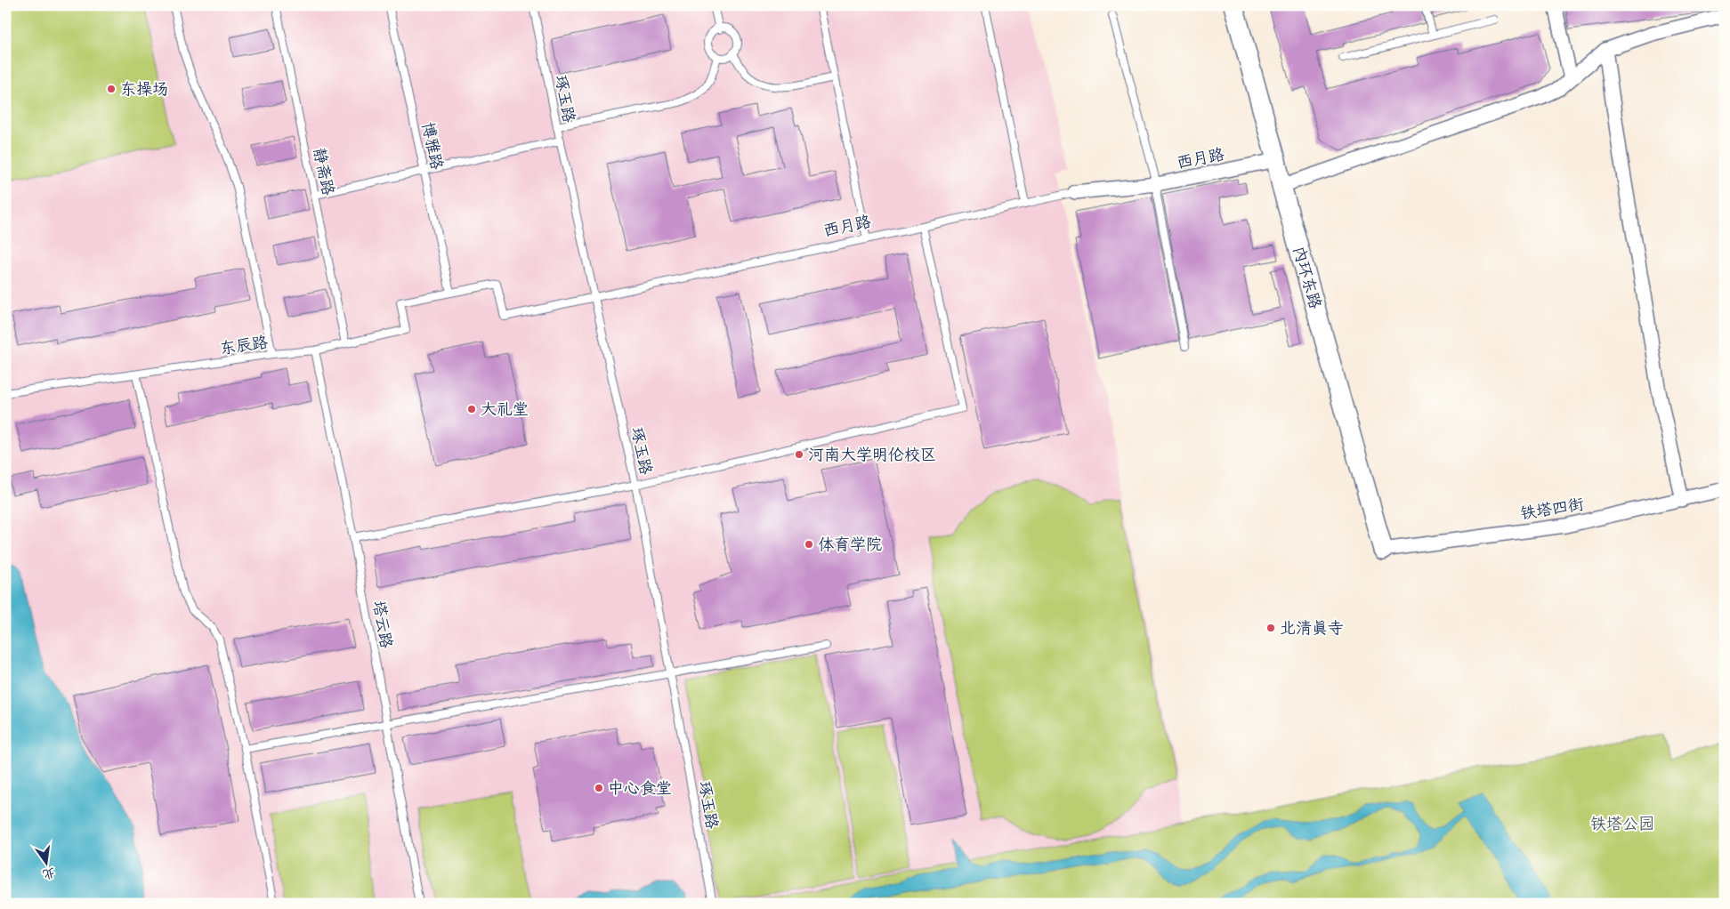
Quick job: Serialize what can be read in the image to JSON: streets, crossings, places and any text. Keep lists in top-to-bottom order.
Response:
{
  "streets": {
    "street": ["西月路", "内环东路", "铁塔四街"],
    "lane": [
      "琢玉路",
      "博雅路",
      "静斋路",
      "东辰路",
      "塔云路"
    ]
  },
  "crossings": [
    ["琢玉路", "西月路"],
    ["博雅路", "西月路"],
    ["博雅路", "东辰路"],
    ["西月路", "内环东路"],
    ["西月路", "东辰路"],
    ["静斋路", "东辰路"],
    ["内环东路", "铁塔四街"],
    ["东辰路", "塔云路"]
  ],
  "parks": ["铁塔公园"],
  "places": [
    "东操场",
    "大礼堂",
    "河南大学明伦校区",
    "体育学院",
    "北清真寺",
    "中心食堂"
  ],
  "north": "bottom"
}
